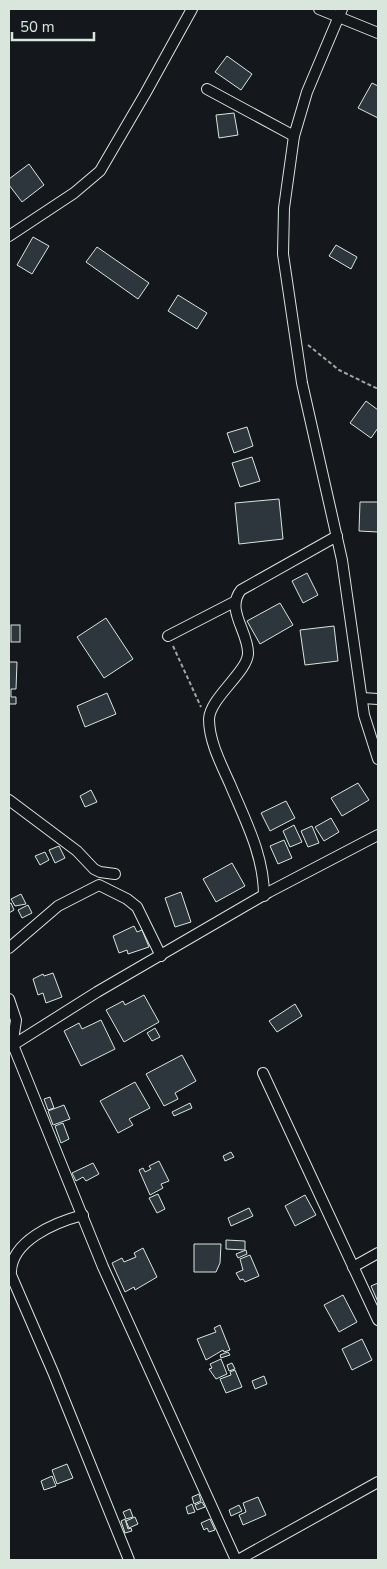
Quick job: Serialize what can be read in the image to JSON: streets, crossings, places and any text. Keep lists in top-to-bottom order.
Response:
{
  "scale_bar": "50 m"
}
